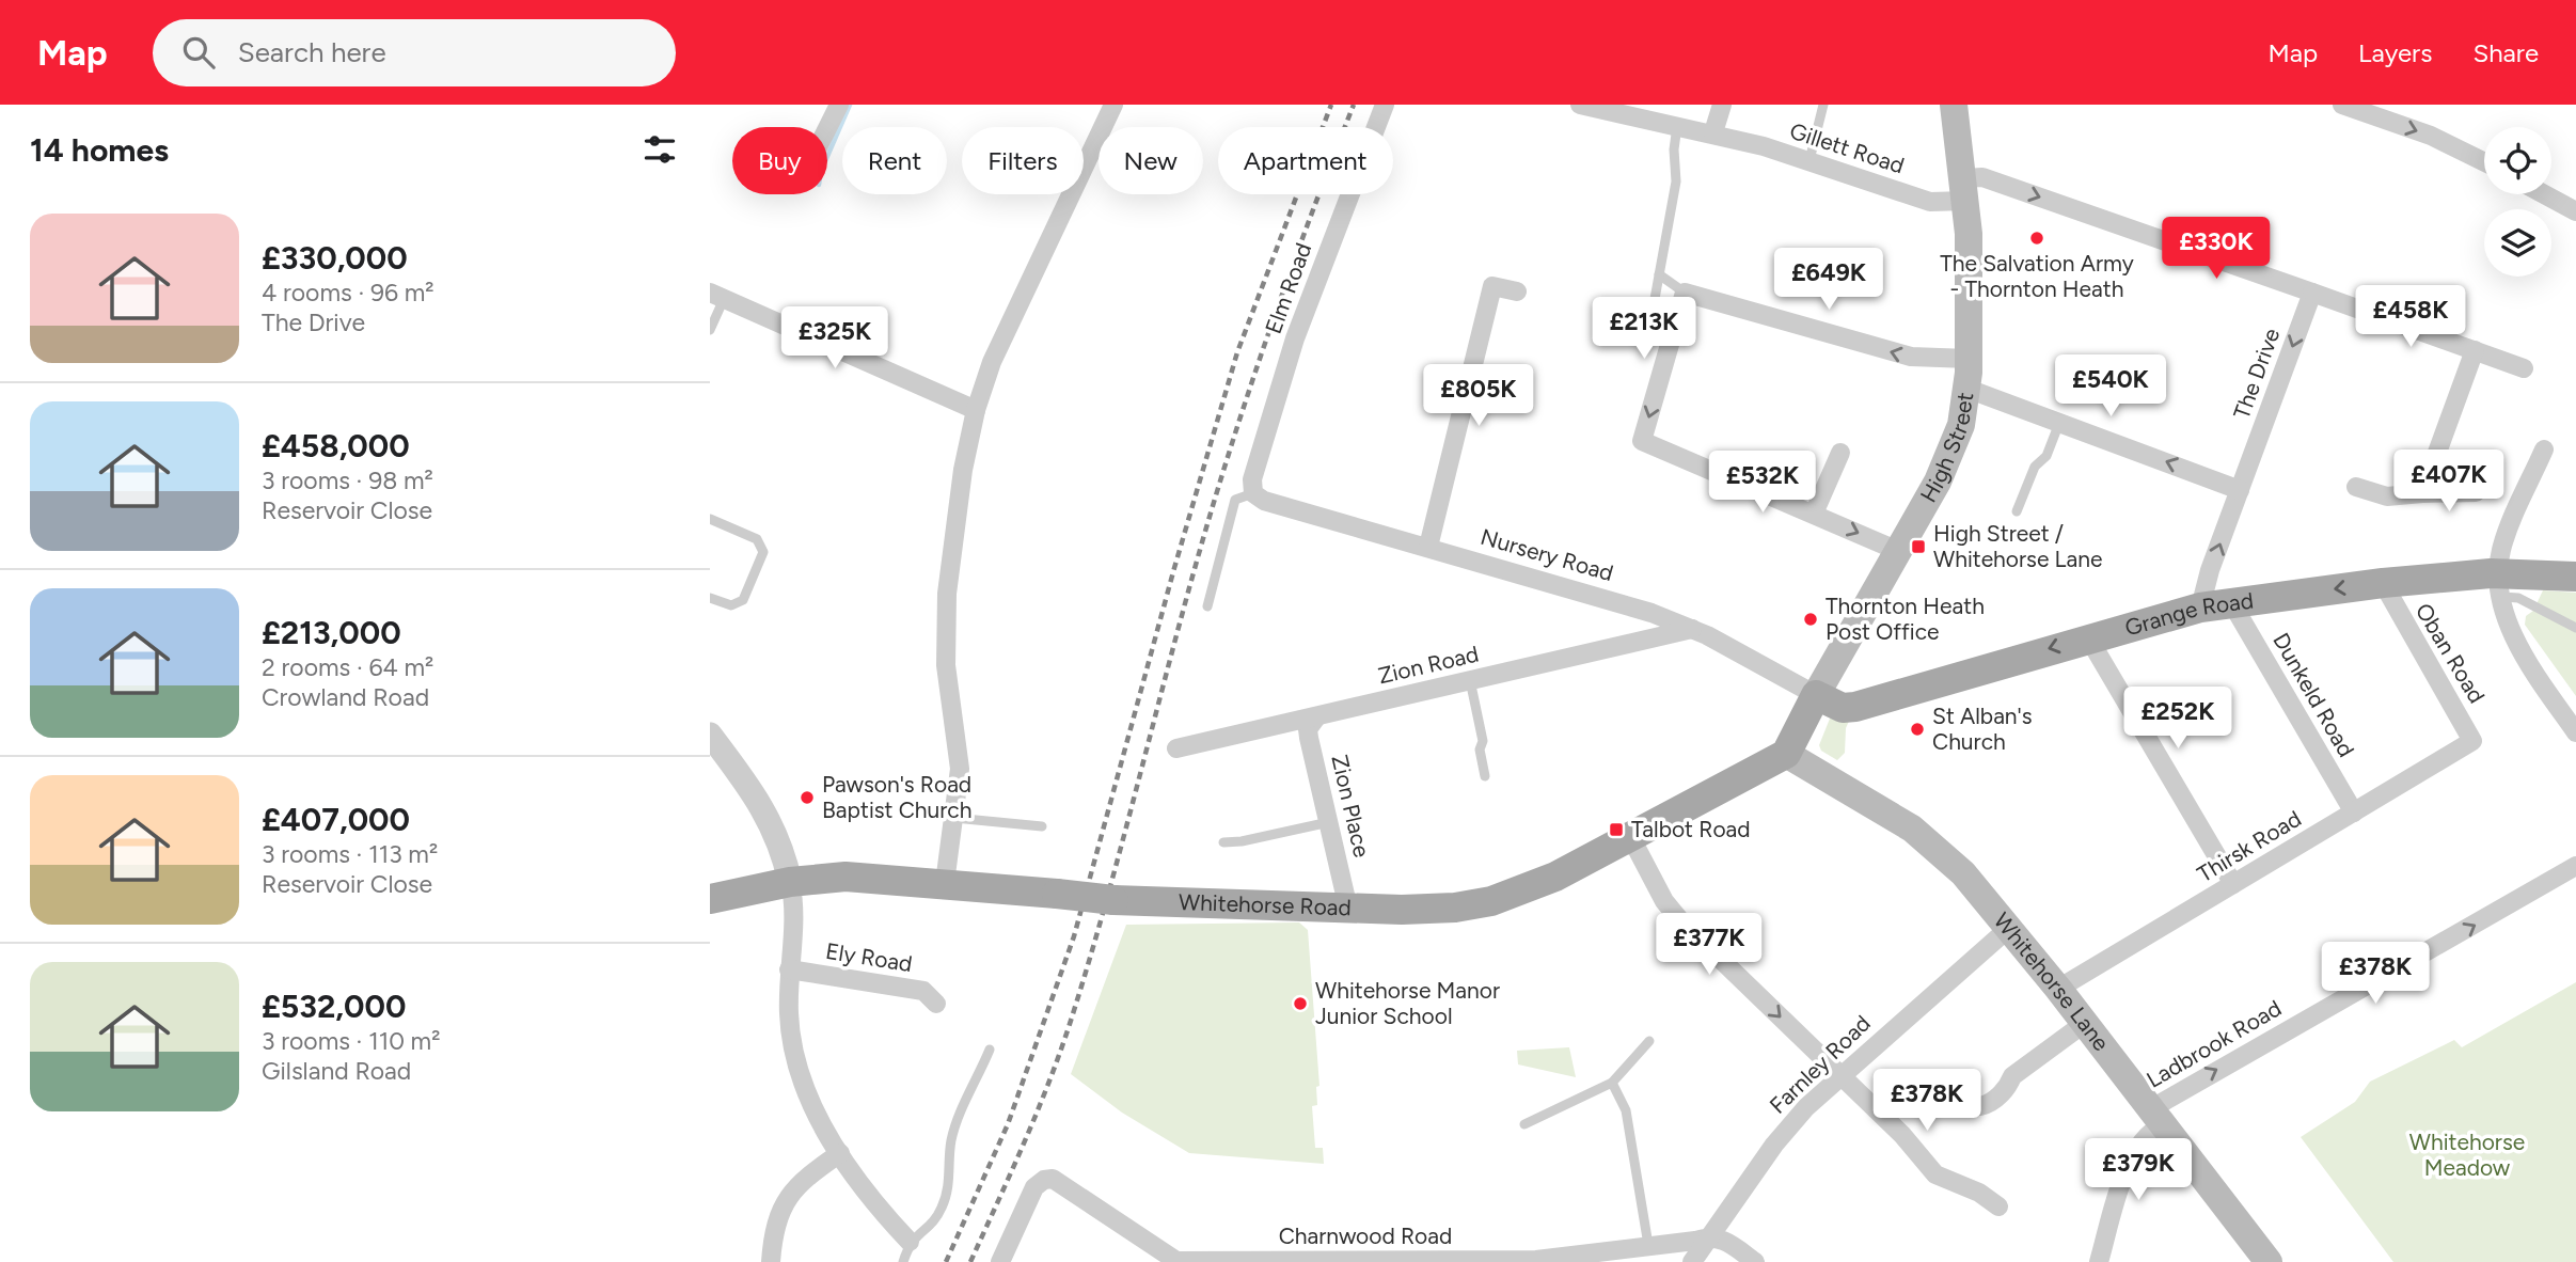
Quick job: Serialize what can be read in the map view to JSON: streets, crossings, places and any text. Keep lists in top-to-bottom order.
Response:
{
  "streets": {
    "main road": [
      "High Street",
      "Grange Road",
      "Whitehorse Road",
      "Whitehorse Lane"
    ],
    "street": [
      "Gillett Road",
      "Elm Road",
      "The Drive",
      "Nursery Road",
      "Oban Road",
      "Zion Road",
      "Dunkeld Road",
      "Zion Place",
      "Thirsk Road",
      "Ely Road",
      "Ladbrook Road",
      "Farnley Road",
      "Charnwood Road"
    ]
  },
  "crossings": [
    ["Gillett Road", "High Street"],
    ["Elm Road", "Nursery Road"],
    ["The Drive", "Grange Road"],
    ["High Street", "Nursery Road"],
    ["High Street", "Grange Road"],
    ["High Street", "Whitehorse Road"],
    ["High Street", "Whitehorse Lane"],
    ["Nursery Road", "Grange Road"],
    ["Nursery Road", "Zion Road"],
    ["Grange Road", "Oban Road"],
    ["Grange Road", "Dunkeld Road"],
    ["Oban Road", "Thirsk Road"],
    ["Zion Road", "Zion Place"],
    ["Dunkeld Road", "Thirsk Road"],
    ["Zion Place", "Whitehorse Road"],
    ["Thirsk Road", "Whitehorse Lane"],
    ["Whitehorse Road", "Whitehorse Lane"],
    ["Whitehorse Lane", "Ladbrook Road"],
    ["Whitehorse Lane", "Farnley Road"],
    ["Farnley Road", "Charnwood Road"]
  ],
  "one_way": ["Grange Road", "Ladbrook Road"],
  "parks": ["Whitehorse Meadow"],
  "places": {
    "other": [
      "The Salvation Army - Thornton Heath",
      "Thornton Heath Post Office",
      "St Alban's Church",
      "Pawson's Road Baptist Church",
      "Whitehorse Manor Junior School"
    ],
    "transit": ["High Street / Whitehorse Lane", "Talbot Road"]
  },
  "page": {
    "header": "Map",
    "search": "Search here",
    "nav": ["Map", "Layers", "Share"],
    "heading": "14 homes",
    "chip": [
      "Buy",
      "Rent",
      "Filters",
      "New",
      "Apartment"
    ],
    "list": [
      {
        "name": "£330,000",
        "note": "4 rooms · 96 m² · The Drive"
      },
      {
        "name": "£458,000",
        "note": "3 rooms · 98 m² · Reservoir Close"
      },
      {
        "name": "£213,000",
        "note": "2 rooms · 64 m² · Crowland Road"
      },
      {
        "name": "£407,000",
        "note": "3 rooms · 113 m² · Reservoir Close"
      },
      {
        "name": "£532,000",
        "note": "3 rooms · 110 m² · Gilsland Road"
      }
    ],
    "price": [
      "£330K",
      "£649K",
      "£458K",
      "£213K",
      "£325K",
      "£540K",
      "£805K",
      "£407K",
      "£532K",
      "£252K",
      "£377K",
      "£378K",
      "£378K",
      "£379K"
    ]
  }
}
